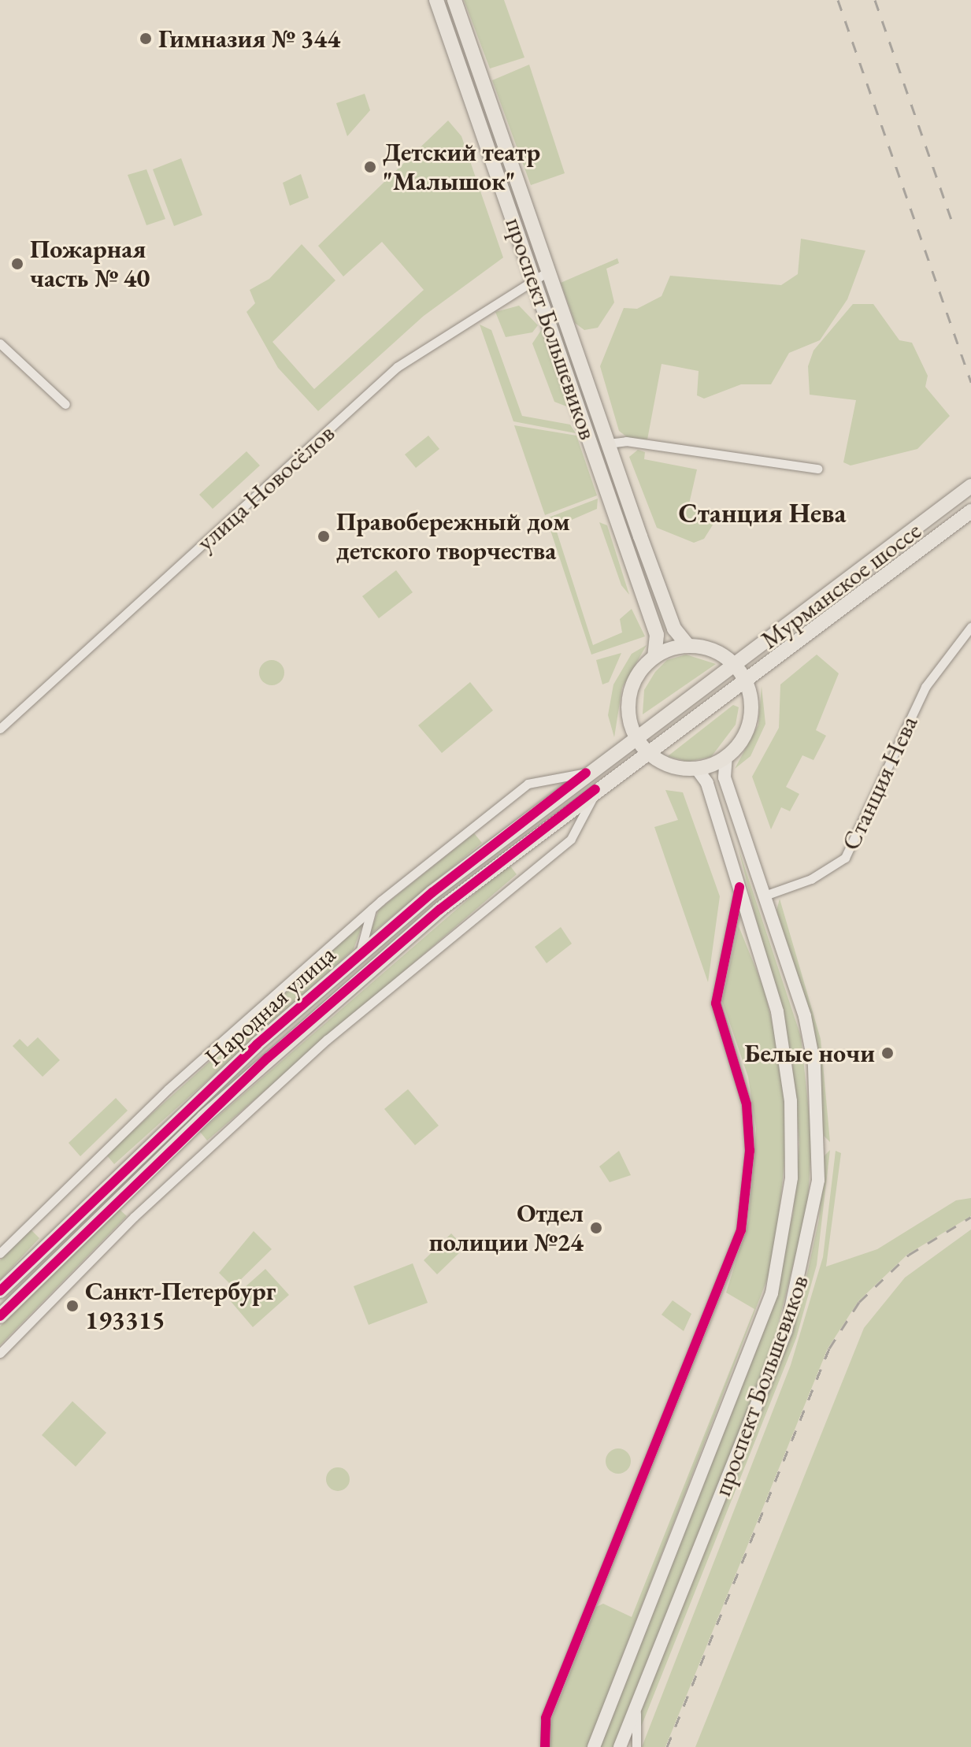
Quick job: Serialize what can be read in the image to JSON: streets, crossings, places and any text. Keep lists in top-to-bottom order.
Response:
{
  "streets": {
    "main road": ["проспект Большевиков", "Мурманское шоссе", "Народная улица"],
    "street": ["улица Новосёлов", "Станция Нева"]
  },
  "crossings": [
    ["проспект Большевиков", "улица Новосёлов"],
    ["проспект Большевиков", "Станция Нева"],
    ["Мурманское шоссе", "Народная улица"]
  ],
  "districts": ["Станция Нева"],
  "places": [
    "Гимназия № 344",
    "Детский театр \"Малышок\"",
    "Пожарная часть № 40",
    "Правобережный дом детского творчества",
    "Белые ночи",
    "Отдел полиции №24",
    "Санкт-Петербург 193315"
  ]
}
